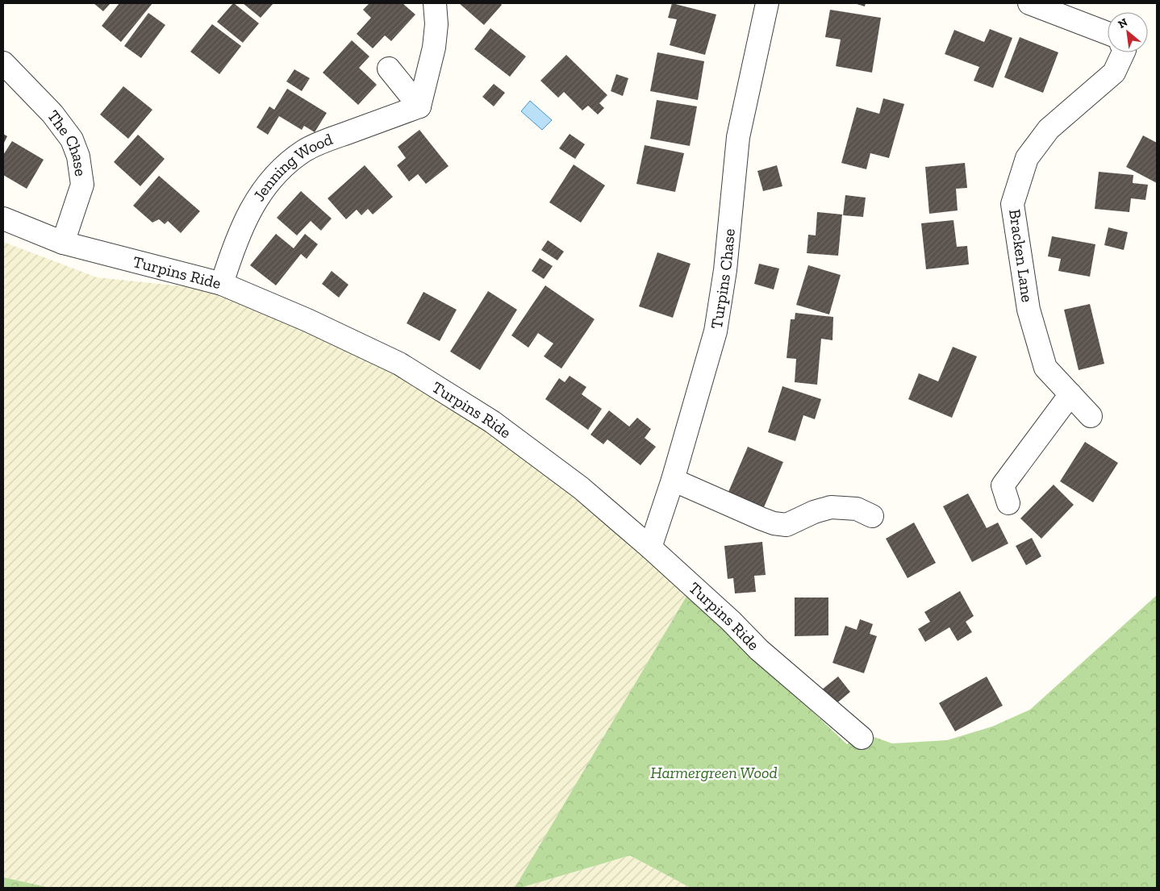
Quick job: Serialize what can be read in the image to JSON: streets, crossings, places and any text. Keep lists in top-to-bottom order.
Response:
{
  "streets": {
    "street": [
      "The Chase",
      "Jenning Wood",
      "Bracken Lane",
      "Turpins Ride",
      "Turpins Chase"
    ]
  },
  "crossings": [
    ["The Chase", "Turpins Ride"],
    ["Jenning Wood", "Turpins Ride"],
    ["Turpins Ride", "Turpins Chase"]
  ],
  "parks": ["Harmergreen Wood"],
  "north": "top left"
}
